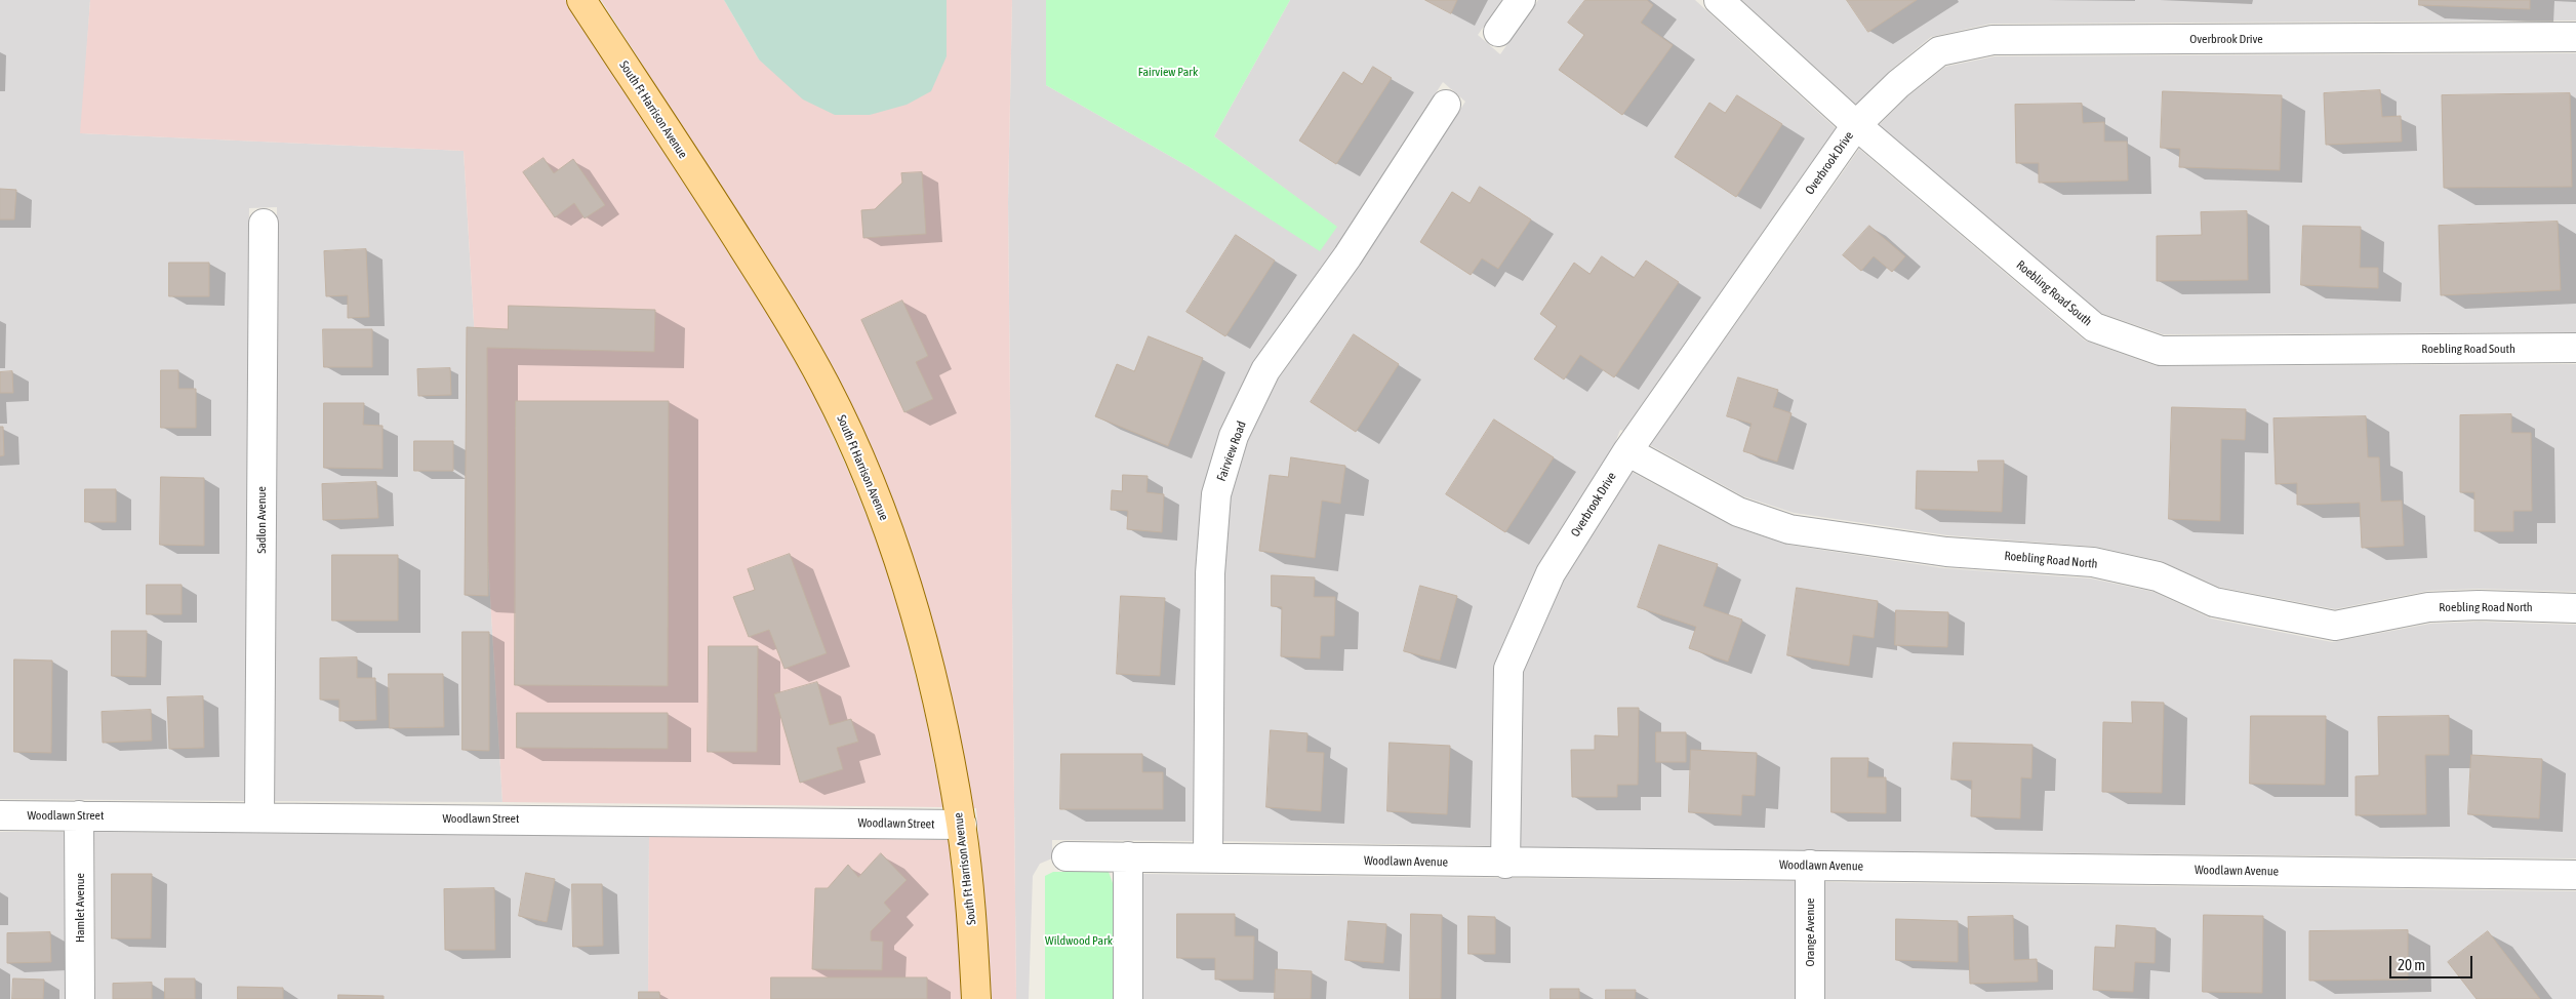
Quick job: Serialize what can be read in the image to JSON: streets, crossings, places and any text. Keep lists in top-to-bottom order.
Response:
{
  "streets": {
    "main road": ["South Ft Harrison Avenue"],
    "street": [
      "Overbrook Drive",
      "Roebling Road South",
      "Fairview Road",
      "Sadlon Avenue",
      "Roebling Road North",
      "Woodlawn Street",
      "Woodlawn Avenue",
      "Hamlet Avenue",
      "Orange Avenue"
    ]
  },
  "crossings": [
    ["Overbrook Drive", "Roebling Road South"],
    ["Overbrook Drive", "Roebling Road North"],
    ["Overbrook Drive", "Woodlawn Avenue"],
    ["South Ft Harrison Avenue", "Woodlawn Street"],
    ["Fairview Road", "Woodlawn Avenue"],
    ["Sadlon Avenue", "Woodlawn Street"],
    ["Woodlawn Street", "Hamlet Avenue"],
    ["Woodlawn Avenue", "Orange Avenue"]
  ],
  "parks": ["Fairview Park", "Wildwood Park"],
  "scale_bar": "20 m"
}
